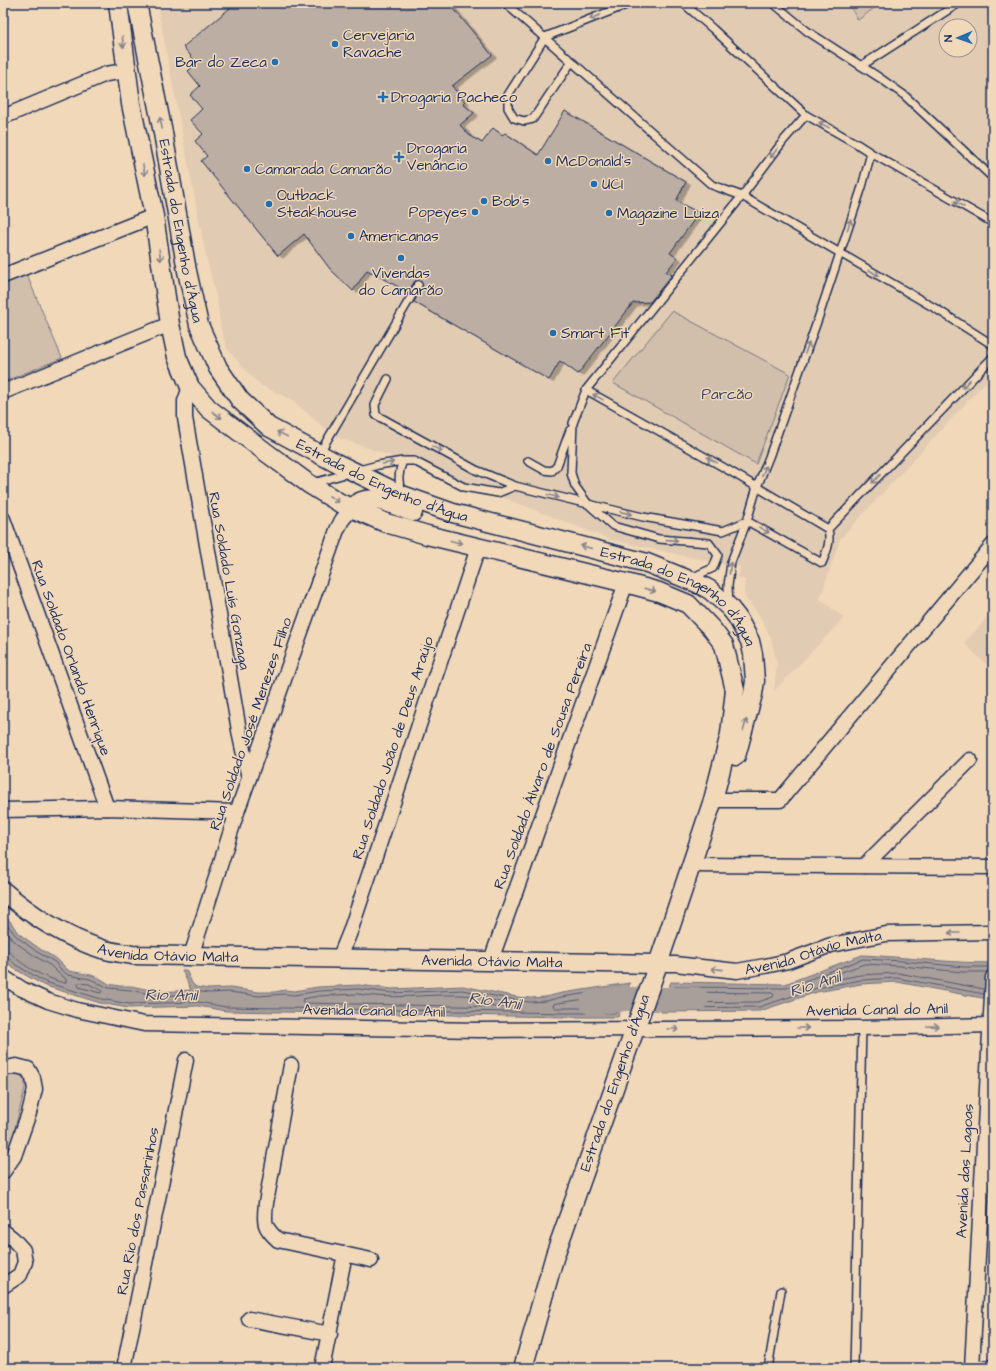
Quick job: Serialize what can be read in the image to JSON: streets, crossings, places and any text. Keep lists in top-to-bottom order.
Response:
{
  "streets": {
    "street": [
      "Estrada do Engenho d'Água",
      "Rua Soldado Luís Gonzaga",
      "Rua Soldado Orlando Henrique",
      "Rua Soldado José Menezes Filho",
      "Rua Soldado João de Deus Araújo",
      "Rua Soldado Álvaro de Sousa Pereira",
      "Avenida Otávio Malta",
      "Avenida Canal do Anil",
      "Avenida das Lagoas",
      "Rua Rio dos Passarinhos"
    ]
  },
  "crossings": [
    ["Estrada do Engenho d'Água", "Rua Soldado Luís Gonzaga"],
    ["Estrada do Engenho d'Água", "Rua Soldado José Menezes Filho"],
    ["Estrada do Engenho d'Água", "Rua Soldado João de Deus Araújo"],
    ["Estrada do Engenho d'Água", "Rua Soldado Álvaro de Sousa Pereira"],
    ["Estrada do Engenho d'Água", "Avenida Otávio Malta"],
    ["Estrada do Engenho d'Água", "Avenida Canal do Anil"],
    ["Rua Soldado Luís Gonzaga", "Rua Soldado José Menezes Filho"],
    ["Rua Soldado José Menezes Filho", "Avenida Otávio Malta"],
    ["Rua Soldado João de Deus Araújo", "Avenida Otávio Malta"],
    ["Rua Soldado Álvaro de Sousa Pereira", "Avenida Otávio Malta"],
    ["Avenida Canal do Anil", "Avenida das Lagoas"]
  ],
  "one_way": ["Avenida Canal do Anil"],
  "water": ["Rio Anil"],
  "parks": ["Parcão"],
  "places": {
    "other": [
      "Cervejaria Ravache",
      "Bar do Zeca",
      "McDonald's",
      "Camarada Camarão",
      "UCI",
      "Bob's",
      "Outback Steakhouse",
      "Popeyes",
      "Magazine Luiza",
      "Americanas",
      "Vivendas do Camarão",
      "Smart Fit"
    ],
    "health": ["Drogaria Pacheco", "Drogaria Venâncio"]
  },
  "north": "left"
}
